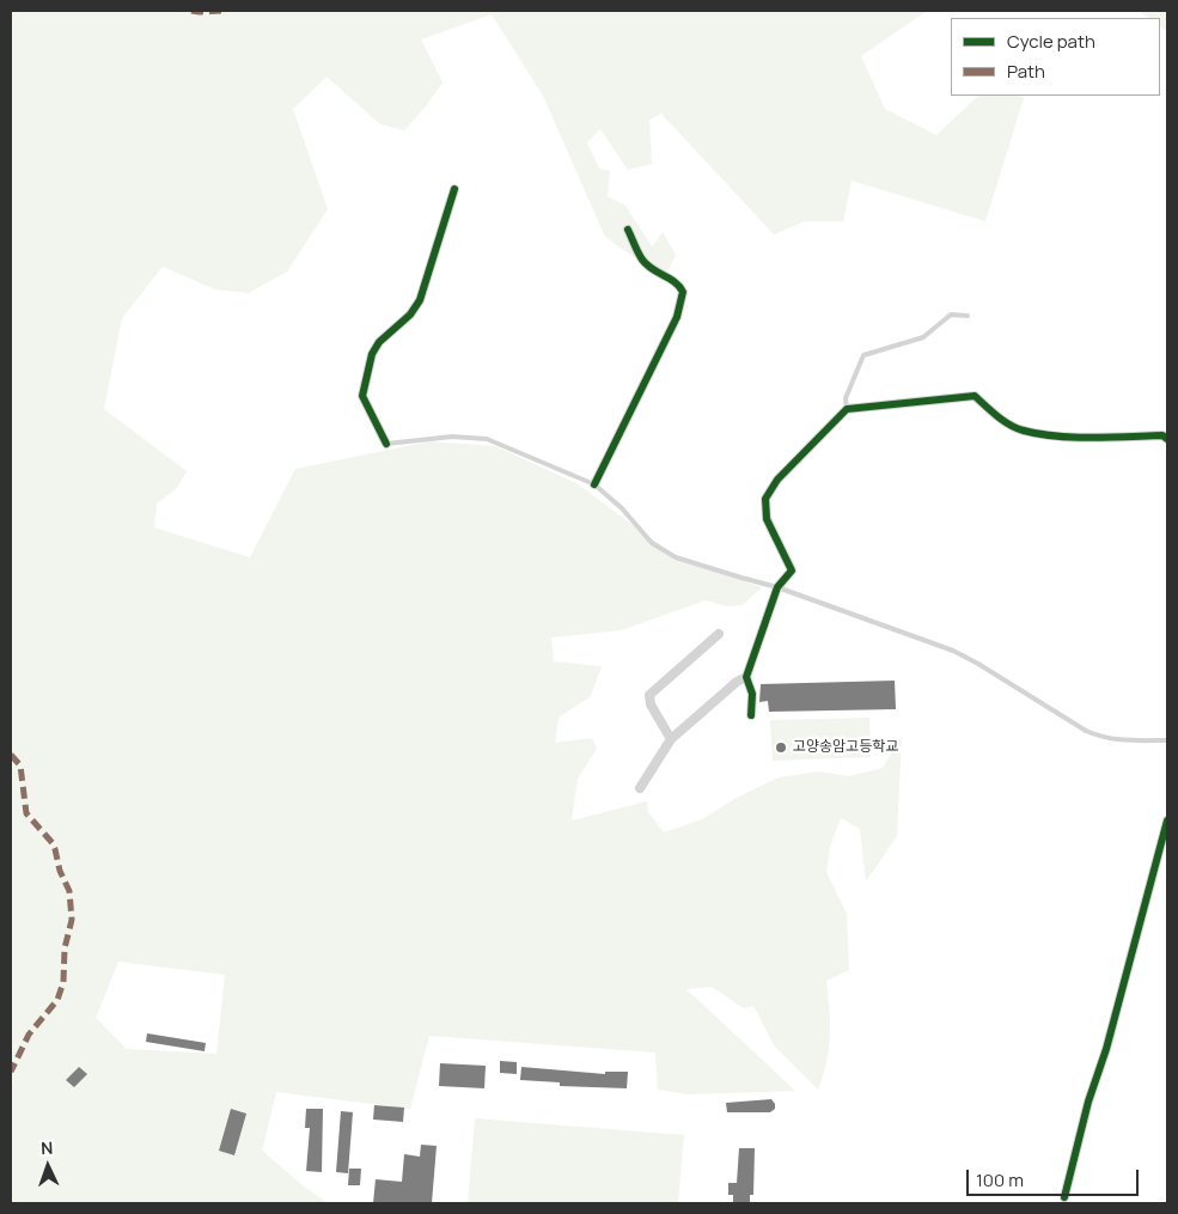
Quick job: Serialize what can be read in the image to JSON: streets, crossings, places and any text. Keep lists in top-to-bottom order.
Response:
{
  "places": ["고양송암고등학교"],
  "legend": ["Cycle path", "Path"],
  "scale_bar": "100 m",
  "north": "top"
}
